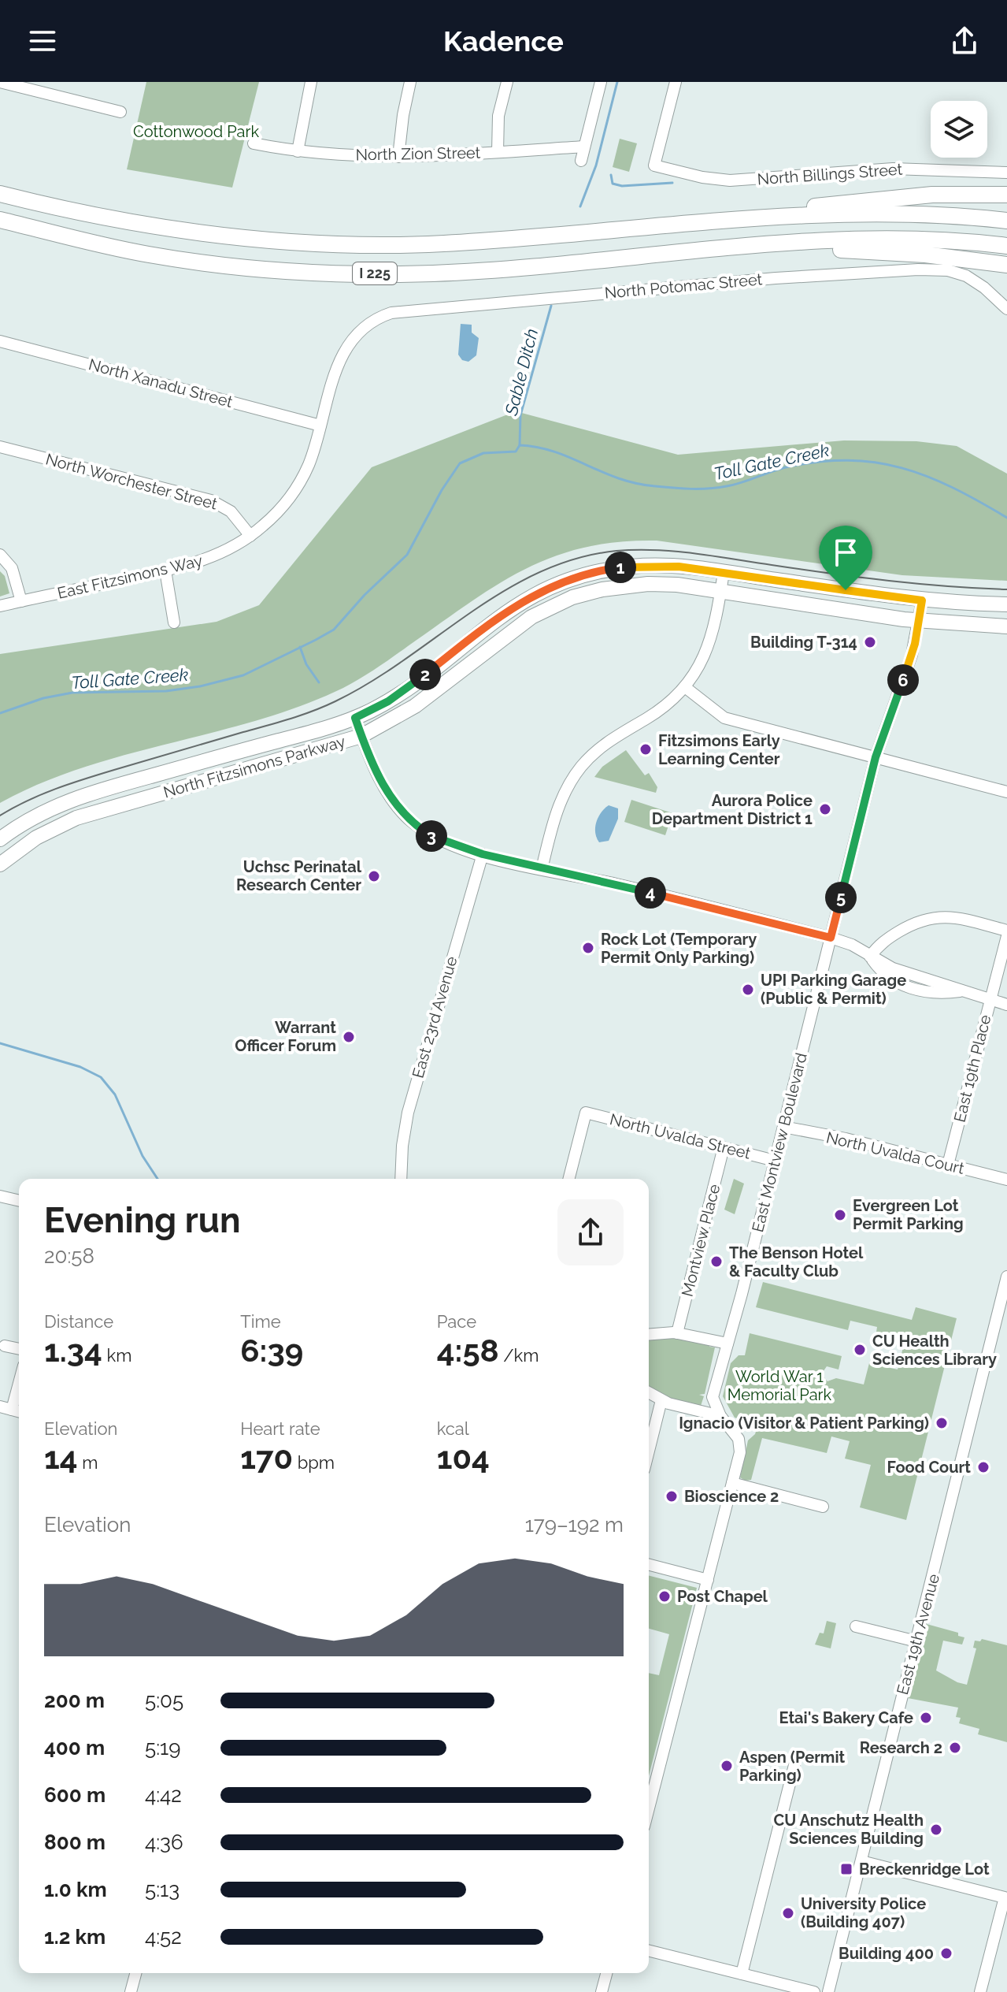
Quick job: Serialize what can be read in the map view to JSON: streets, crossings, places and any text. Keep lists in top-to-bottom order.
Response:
{
  "streets": {
    "highway": ["I 225"],
    "main road": ["North Fitzsimons Parkway"],
    "street": [
      "North Zion Street",
      "North Billings Street",
      "North Potomac Street",
      "North Xanadu Street",
      "North Worchester Street",
      "East Fitzsimons Way",
      "East 23rd Avenue",
      "East 19th Place",
      "North Uvalda Street",
      "East Montview Boulevard",
      "North Uvalda Court",
      "Montview Place",
      "East 19th Avenue"
    ]
  },
  "crossings": [
    ["North Potomac Street", "East Fitzsimons Way"],
    ["North Xanadu Street", "East Fitzsimons Way"],
    ["North Worchester Street", "East Fitzsimons Way"],
    ["North Fitzsimons Parkway", "East Montview Boulevard"],
    ["East 19th Place", "North Uvalda Court"],
    ["North Uvalda Street", "East Montview Boulevard"],
    ["North Uvalda Street", "Montview Place"],
    ["East Montview Boulevard", "North Uvalda Court"]
  ],
  "water": ["Sable Ditch", "Toll Gate Creek"],
  "parks": ["Cottonwood Park", "World War 1 Memorial Park"],
  "places": {
    "other": [
      "Building T-314",
      "Fitzsimons Early Learning Center",
      "Aurora Police Department District 1",
      "Uchsc Perinatal Research Center",
      "Rock Lot (Temporary Permit Only Parking)",
      "UPI Parking Garage (Public & Permit)",
      "Warrant Officer Forum",
      "Evergreen Lot Permit Parking",
      "The Benson Hotel & Faculty Club",
      "CU Health Sciences Library",
      "Ignacio (Visitor & Patient Parking)",
      "Food Court",
      "Bioscience 2",
      "Post Chapel",
      "Etai's Bakery Cafe",
      "Research 2",
      "Aspen (Permit Parking)",
      "CU Anschutz Health Sciences Building",
      "University Police (Building 407)",
      "Building 400"
    ],
    "transit": ["Breckenridge Lot"]
  },
  "page": {
    "header": "Kadence",
    "pins": [
      "1",
      "2",
      "6",
      "3",
      "4",
      "5"
    ],
    "heading": ["Evening run", "20:58"],
    "stats": [
      ["Distance", "1.34 km"],
      ["Time", "6:39"],
      ["Pace", "4:58 /km"],
      ["Elevation", "14 m"],
      ["Heart rate", "170 bpm"],
      ["kcal", "104"]
    ],
    "chart": ["Elevation", "179–192 m"],
    "list": [
      {
        "name": "200 m",
        "note": "5:05"
      },
      {
        "name": "400 m",
        "note": "5:19"
      },
      {
        "name": "600 m",
        "note": "4:42"
      },
      {
        "name": "800 m",
        "note": "4:36"
      },
      {
        "name": "1.0 km",
        "note": "5:13"
      },
      {
        "name": "1.2 km",
        "note": "4:52"
      }
    ]
  }
}
